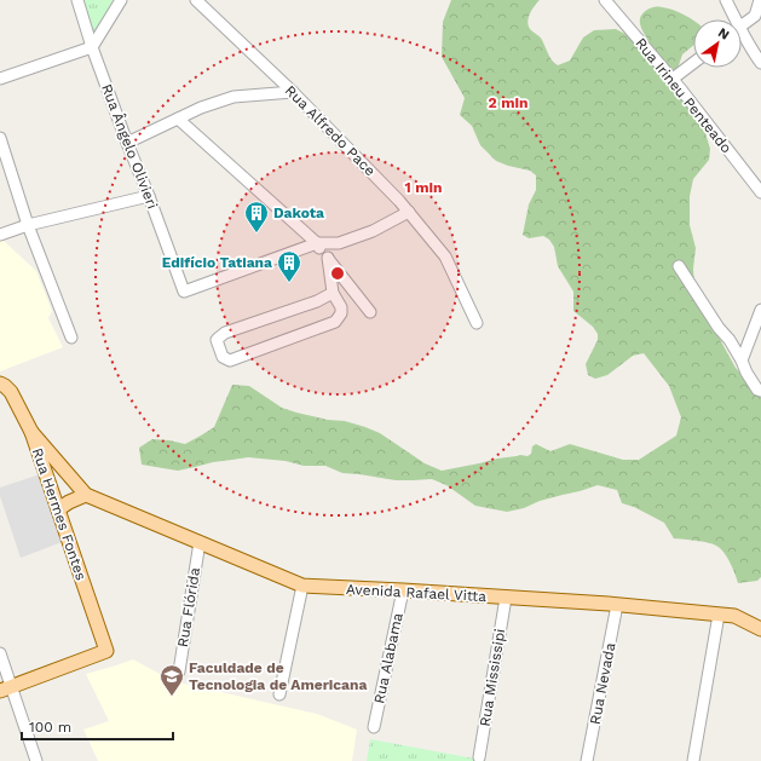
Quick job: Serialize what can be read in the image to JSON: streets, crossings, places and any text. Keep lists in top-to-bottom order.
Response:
{
  "streets": {
    "main road": ["Rua Hermes Fontes", "Avenida Rafael Vitta"],
    "street": [
      "Rua Irineu Penteado",
      "Rua Alfredo Pace",
      "Rua Ângelo Olivieri",
      "Rua Flórida",
      "Rua Alabama",
      "Rua Mississipi",
      "Rua Nevada"
    ]
  },
  "crossings": [
    ["Rua Hermes Fontes", "Avenida Rafael Vitta"],
    ["Avenida Rafael Vitta", "Rua Flórida"],
    ["Avenida Rafael Vitta", "Rua Alabama"],
    ["Avenida Rafael Vitta", "Rua Mississipi"],
    ["Avenida Rafael Vitta", "Rua Nevada"]
  ],
  "places": {
    "building": ["Dakota", "Edifício Tatiana"],
    "school or university": ["Faculdade de Tecnologia de Americana"]
  },
  "scale_bar": "100 m",
  "north": "top right",
  "rings": ["2 min", "1 min"]
}
